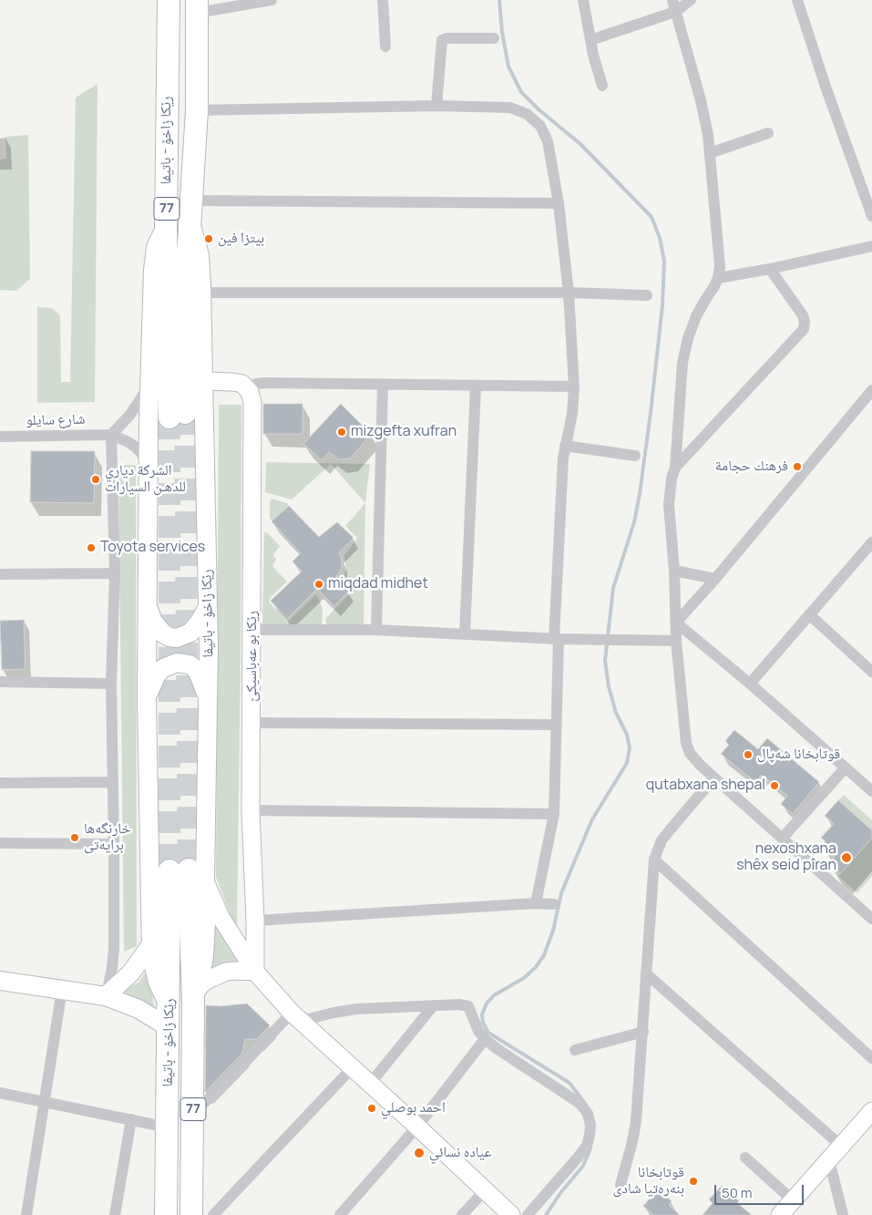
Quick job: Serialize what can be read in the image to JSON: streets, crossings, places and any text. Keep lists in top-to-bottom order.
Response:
{
  "streets": {
    "highway": ["رێکا زاخۆ - باتیفا", "77"],
    "main road": ["رێكا بو عه‌باسيكێ"],
    "street": ["شارع سايلو"]
  },
  "places": [
    "بيتزا فين",
    "mizgefta xufran",
    "فرهنك حجامة",
    "الشركة دياري للدهـن السيارات",
    "Toyota services",
    "miqdad midhet",
    "قوتابخانا شەپال",
    "qutabxana shepal",
    "خارنگه‌ها برايه‌تى",
    "nexoshxana shêx seid pîran",
    "احمد بوصلي",
    "عياده نسائي",
    "قوتابخانا بنەرەتیا شادی"
  ],
  "scale_bar": "50 m"
}
